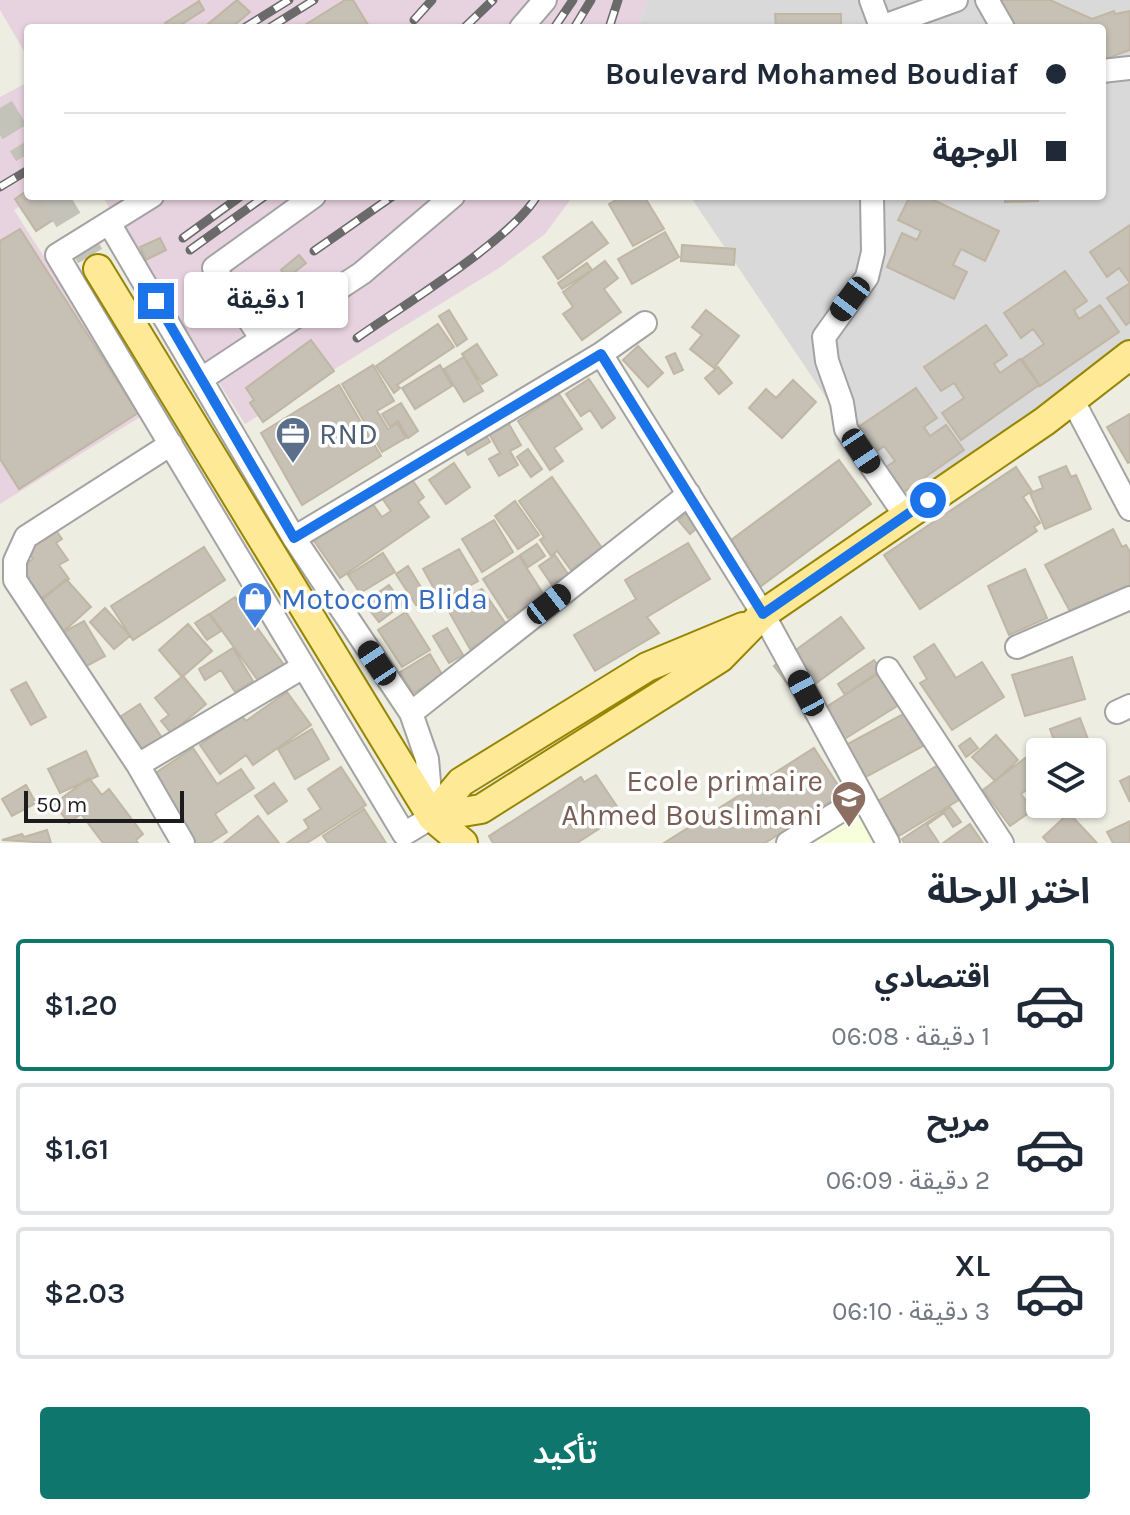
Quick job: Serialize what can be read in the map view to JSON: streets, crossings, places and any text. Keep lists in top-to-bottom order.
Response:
{
  "places": {
    "office": ["RND"],
    "shop": ["Motocom Blida"],
    "school or university": ["Ecole primaire Ahmed Bouslimani"]
  },
  "scale_bar": "50 m",
  "page": {
    "banner": ["Boulevard Mohamed Boudiaf", "الوجهة"],
    "bubble": "1 دقيقة",
    "scale": "50 m",
    "heading": "اختر الرحلة",
    "list": [
      {
        "name": "اقتصادي",
        "note": "1 دقيقة · 06:08",
        "value": "$1.20"
      },
      {
        "name": "مريح",
        "note": "2 دقيقة · 06:09",
        "value": "$1.61"
      },
      {
        "name": "XL",
        "note": "3 دقيقة · 06:10",
        "value": "$2.03"
      }
    ],
    "buttons": "تأكيد"
  }
}
